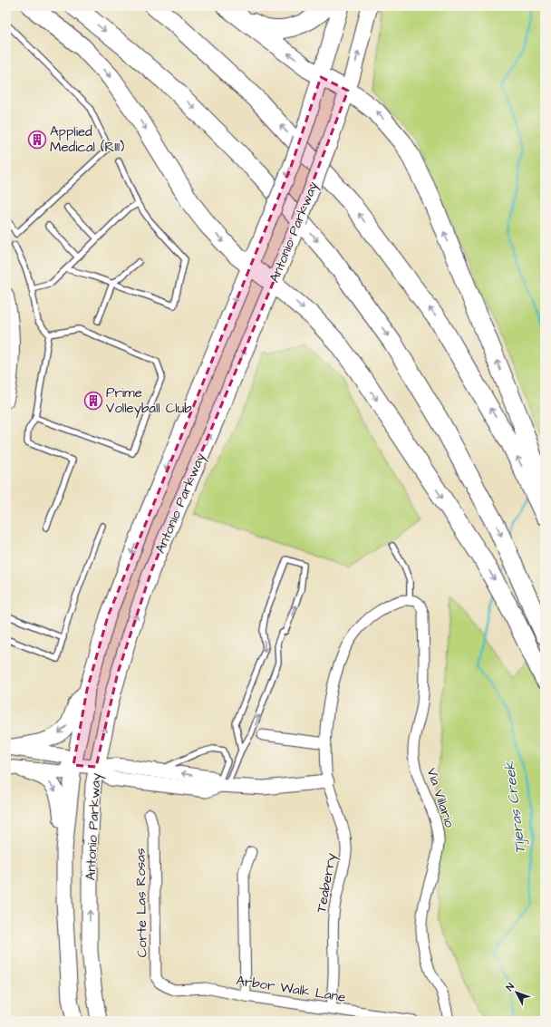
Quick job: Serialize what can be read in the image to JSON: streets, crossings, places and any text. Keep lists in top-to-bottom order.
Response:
{
  "streets": {
    "main road": ["Antonio Parkway"],
    "street": [
      "Via Villario",
      "Teaberry",
      "Corte Las Rosas",
      "Arbor Walk Lane"
    ]
  },
  "crossings": [
    ["Via Villario", "Teaberry"],
    ["Teaberry", "Arbor Walk Lane"],
    ["Corte Las Rosas", "Arbor Walk Lane"]
  ],
  "water": ["Tijeras Creek"],
  "places": {
    "building": ["Applied Medical (R111)", "Prime Volleyball Club"]
  },
  "north": "top left"
}
